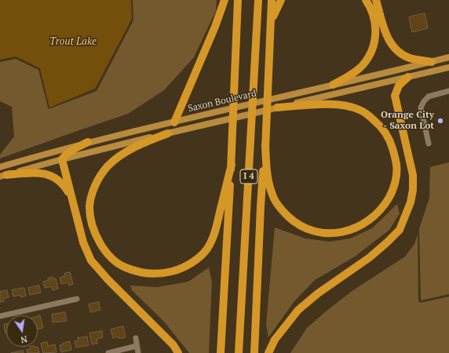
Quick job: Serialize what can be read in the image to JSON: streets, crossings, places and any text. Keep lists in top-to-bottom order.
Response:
{
  "streets": {
    "highway": ["I 4"],
    "main road": ["Saxon Boulevard"]
  },
  "water": ["Trout Lake"],
  "places": ["Orange City - Saxon Lot"],
  "north": "bottom"
}
